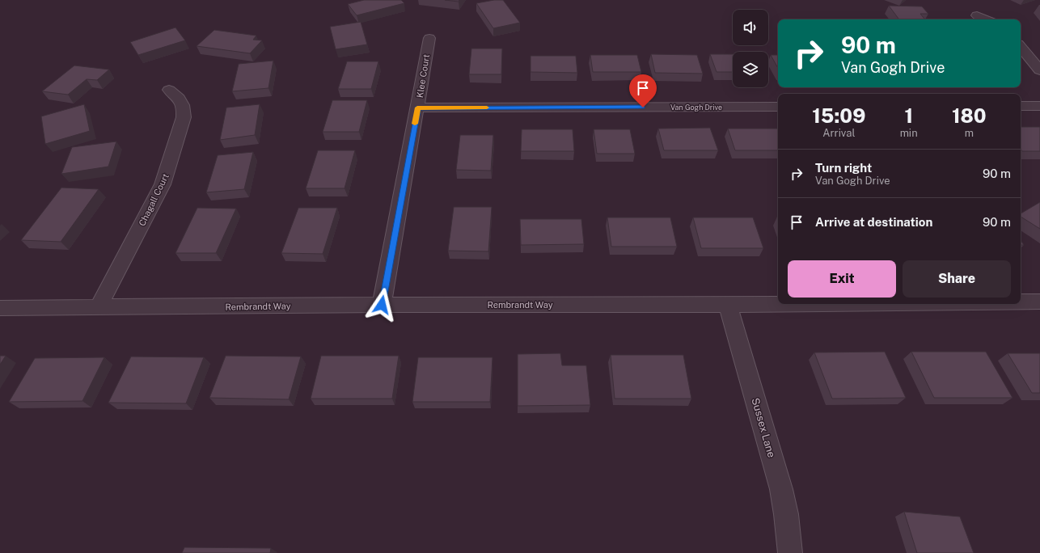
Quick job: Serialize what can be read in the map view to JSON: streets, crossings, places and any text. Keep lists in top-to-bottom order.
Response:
{
  "streets": {
    "street": [
      "Klee Court",
      "Van Gogh Drive",
      "Chagall Court",
      "Rembrandt Way",
      "Sussex Lane"
    ]
  },
  "crossings": [
    ["Klee Court", "Van Gogh Drive"],
    ["Klee Court", "Rembrandt Way"],
    ["Chagall Court", "Rembrandt Way"],
    ["Rembrandt Way", "Sussex Lane"]
  ],
  "page": {
    "turn": ["90 m", "Van Gogh Drive"],
    "eta": [
      "15:09",
      "Arrival",
      "1",
      "min",
      "180",
      "m"
    ],
    "list": [
      {
        "name": "Turn right",
        "note": "Van Gogh Drive",
        "value": "90 m"
      },
      {
        "name": "Arrive at destination",
        "value": "90 m"
      }
    ],
    "buttons": ["Exit", "Share"]
  }
}
